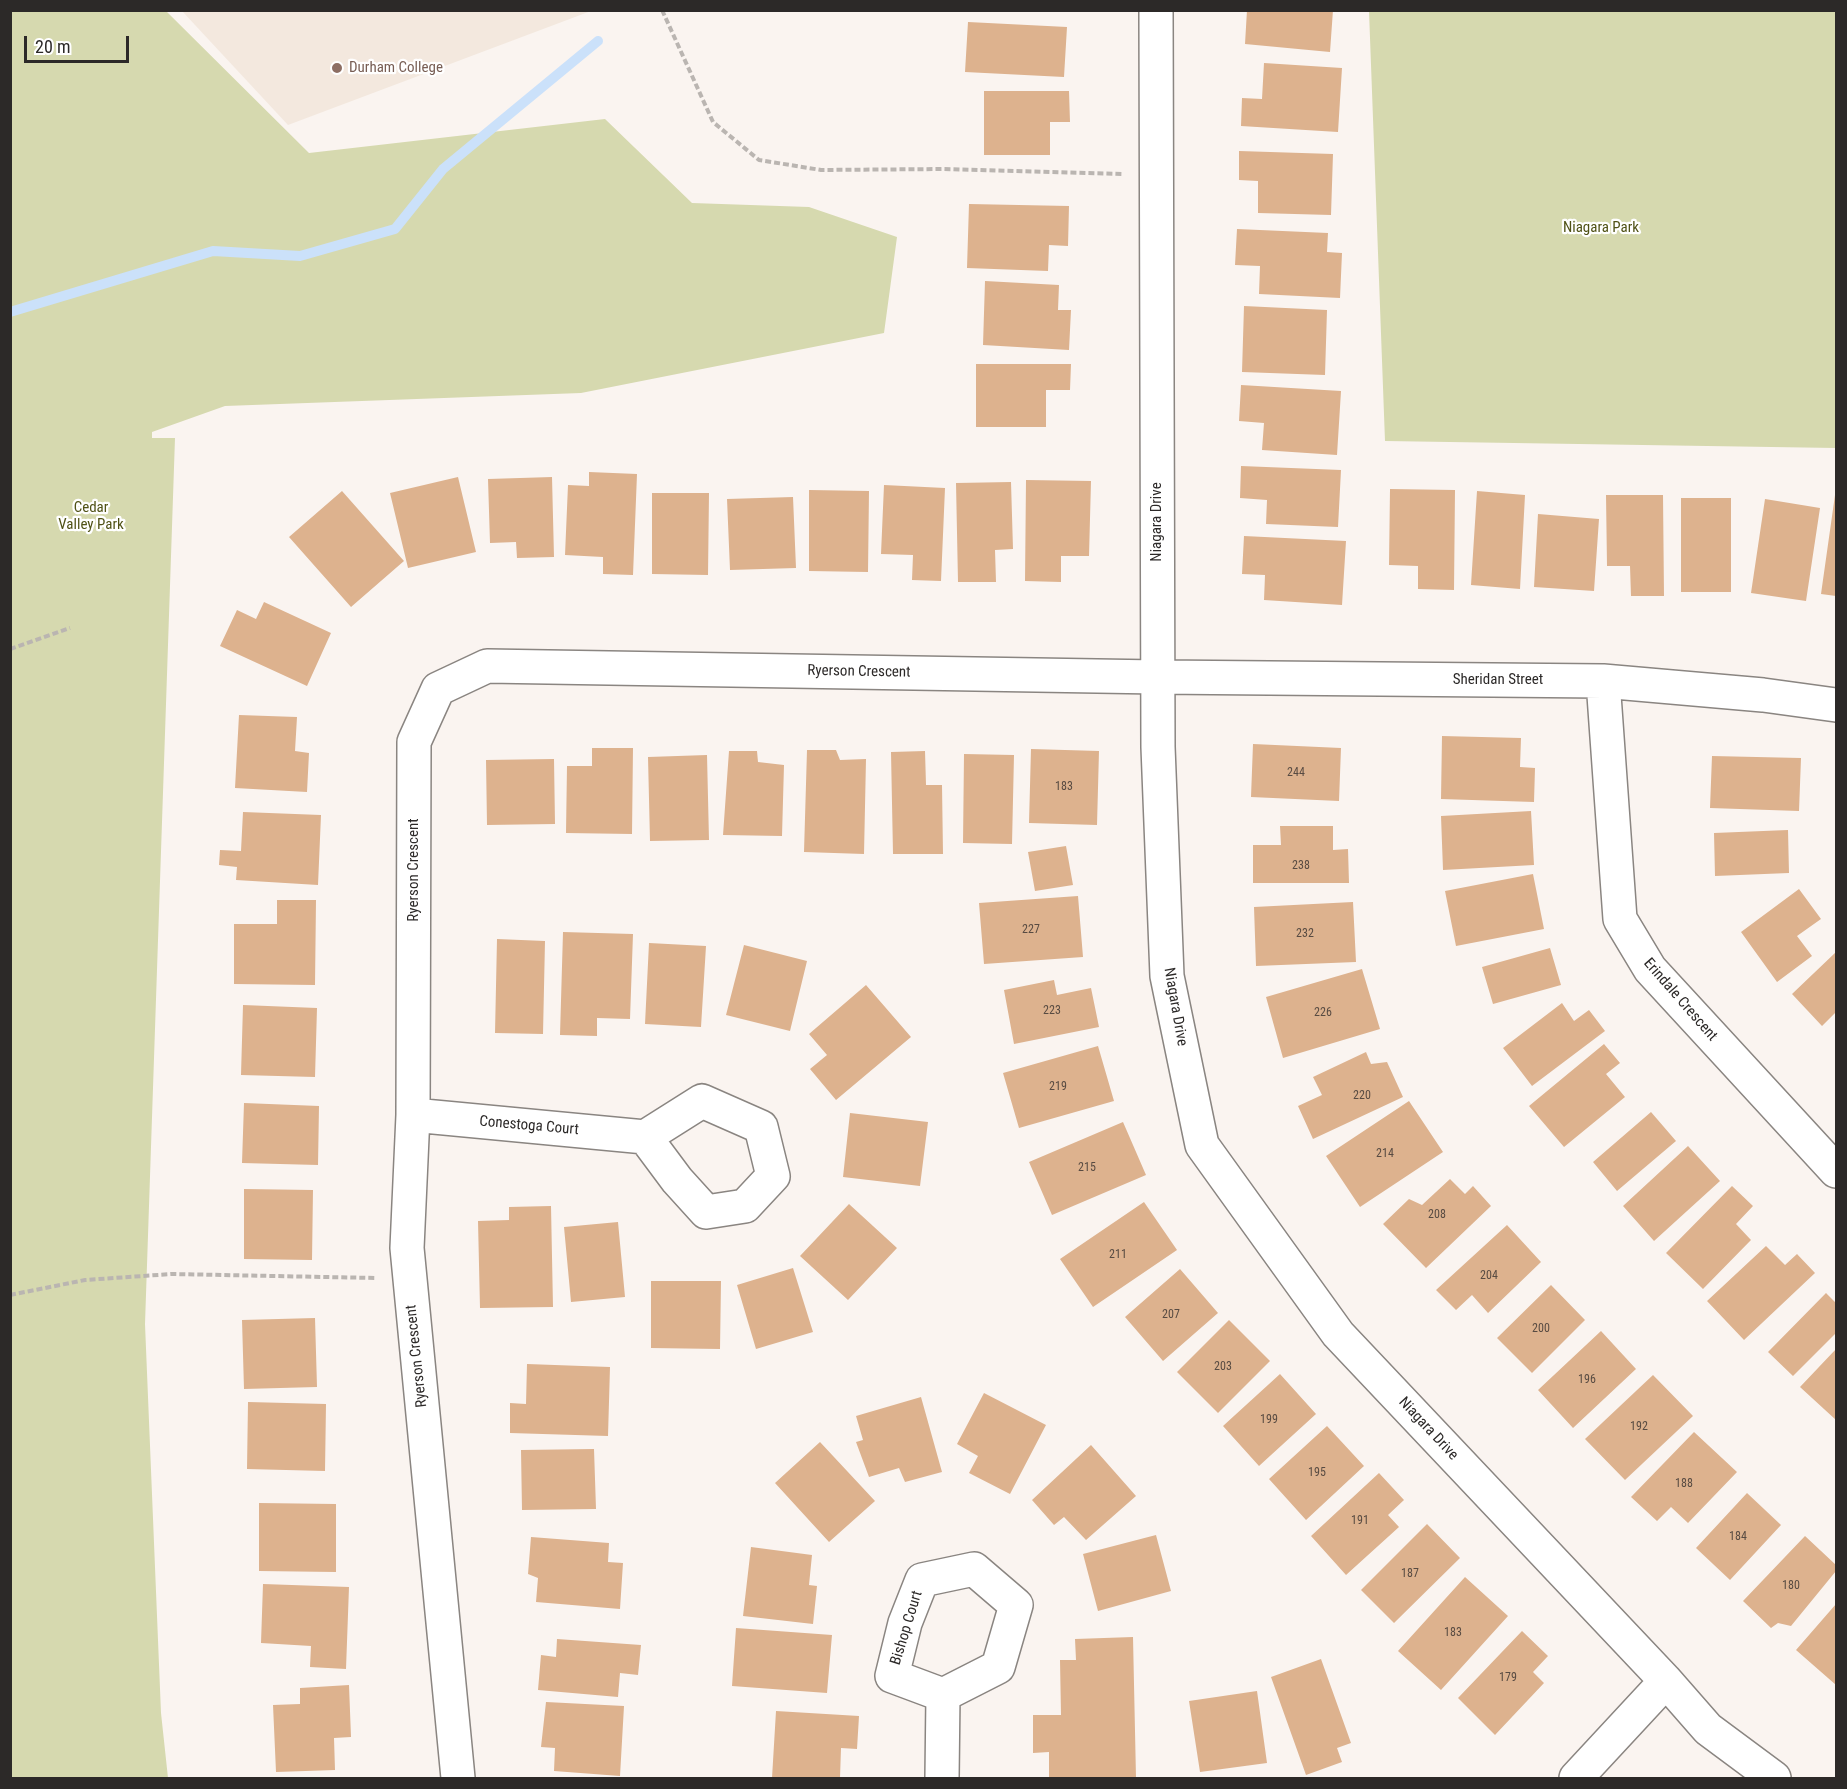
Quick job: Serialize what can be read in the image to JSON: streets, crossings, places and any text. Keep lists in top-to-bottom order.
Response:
{
  "streets": {
    "street": [
      "Niagara Drive",
      "Ryerson Crescent",
      "Sheridan Street",
      "Erindale Crescent",
      "Conestoga Court"
    ]
  },
  "crossings": [
    ["Niagara Drive", "Ryerson Crescent"],
    ["Niagara Drive", "Sheridan Street"],
    ["Ryerson Crescent", "Sheridan Street"],
    ["Ryerson Crescent", "Conestoga Court"],
    ["Sheridan Street", "Erindale Crescent"]
  ],
  "parks": ["Niagara Park", "Cedar Valley Park"],
  "places": ["Durham College"],
  "house_numbers": [
    "244",
    "183",
    "238",
    "227",
    "232",
    "223",
    "226",
    "219",
    "220",
    "214",
    "215",
    "208",
    "211",
    "204",
    "207",
    "200",
    "203",
    "196",
    "199",
    "192",
    "195",
    "188",
    "191",
    "184",
    "187",
    "180",
    "183",
    "179"
  ],
  "scale_bar": "20 m"
}
